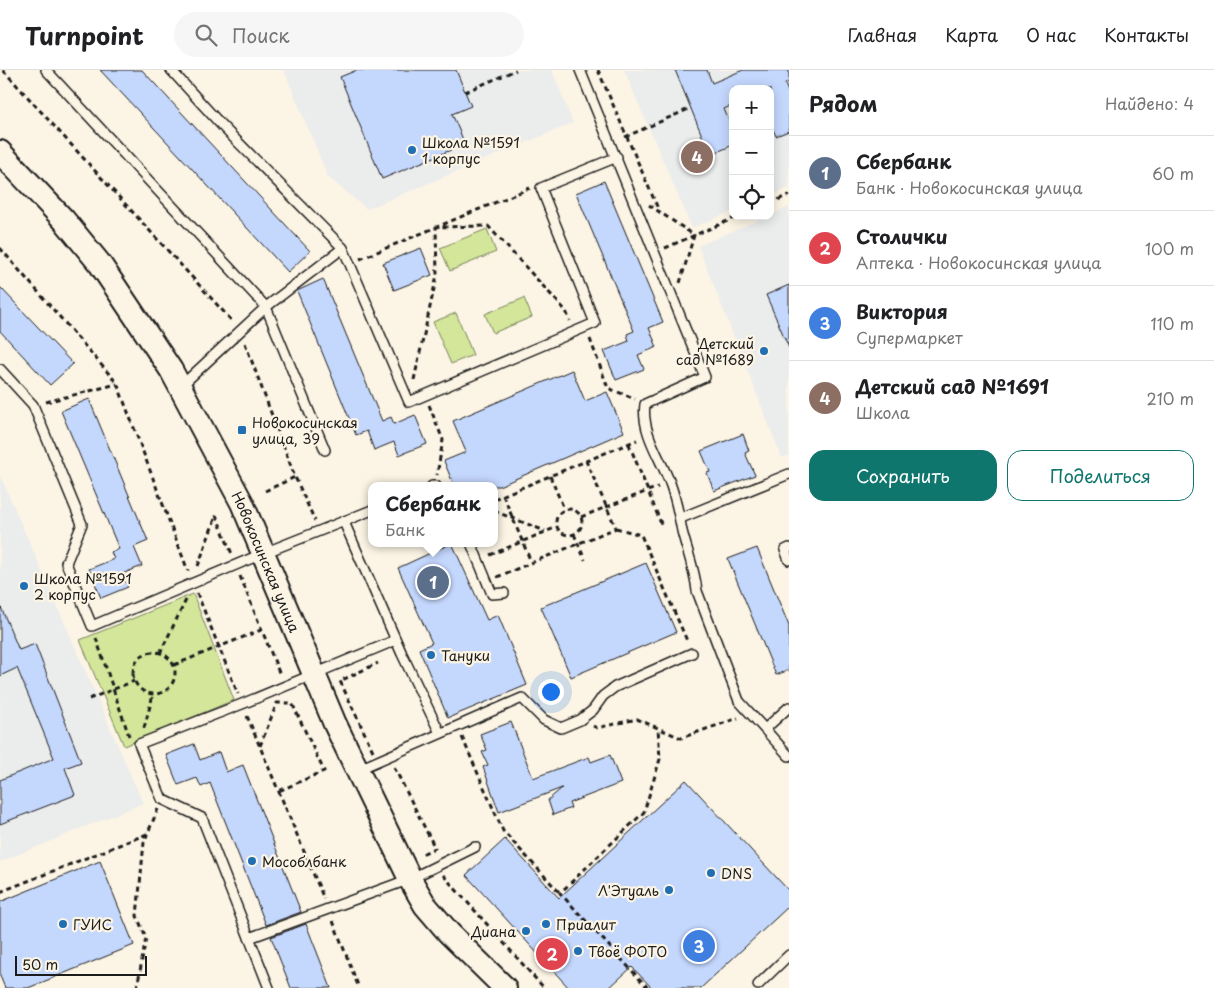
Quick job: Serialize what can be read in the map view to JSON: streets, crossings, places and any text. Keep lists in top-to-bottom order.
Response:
{
  "streets": {
    "street": ["Новокосинская улица"]
  },
  "places": {
    "other": [
      "Школа №1591 1 корпус",
      "Детский сад №1689",
      "Школа №1591 2 корпус",
      "Тануки",
      "Мособлбанк",
      "DNS",
      "Л'Этуаль",
      "ГУИС",
      "Приалит",
      "Диана",
      "Твоё ФОТО"
    ],
    "transit": ["Новокосинская улица, 39"]
  },
  "scale_bar": "50 m",
  "page": {
    "header": "Turnpoint",
    "search": "Поиск",
    "nav": [
      "Главная",
      "Карта",
      "О нас",
      "Контакты"
    ],
    "heading": ["Рядом", "Найдено: 4"],
    "map_buttons": ["+", "−"],
    "list": [
      {
        "mark": "1",
        "name": "Сбербанк",
        "note": "Банк · Новокосинская улица",
        "value": "60 m"
      },
      {
        "mark": "2",
        "name": "Столички",
        "note": "Аптека · Новокосинская улица",
        "value": "100 m"
      },
      {
        "mark": "3",
        "name": "Виктория",
        "note": "Супермаркет",
        "value": "110 m"
      },
      {
        "mark": "4",
        "name": "Детский сад №1691",
        "note": "Школа",
        "value": "210 m"
      }
    ],
    "pins": [
      "4",
      "1",
      "3",
      "2"
    ],
    "buttons": ["Сохранить", "Поделиться"],
    "popup": ["Сбербанк", "Банк"],
    "scale": "50 m"
  }
}
